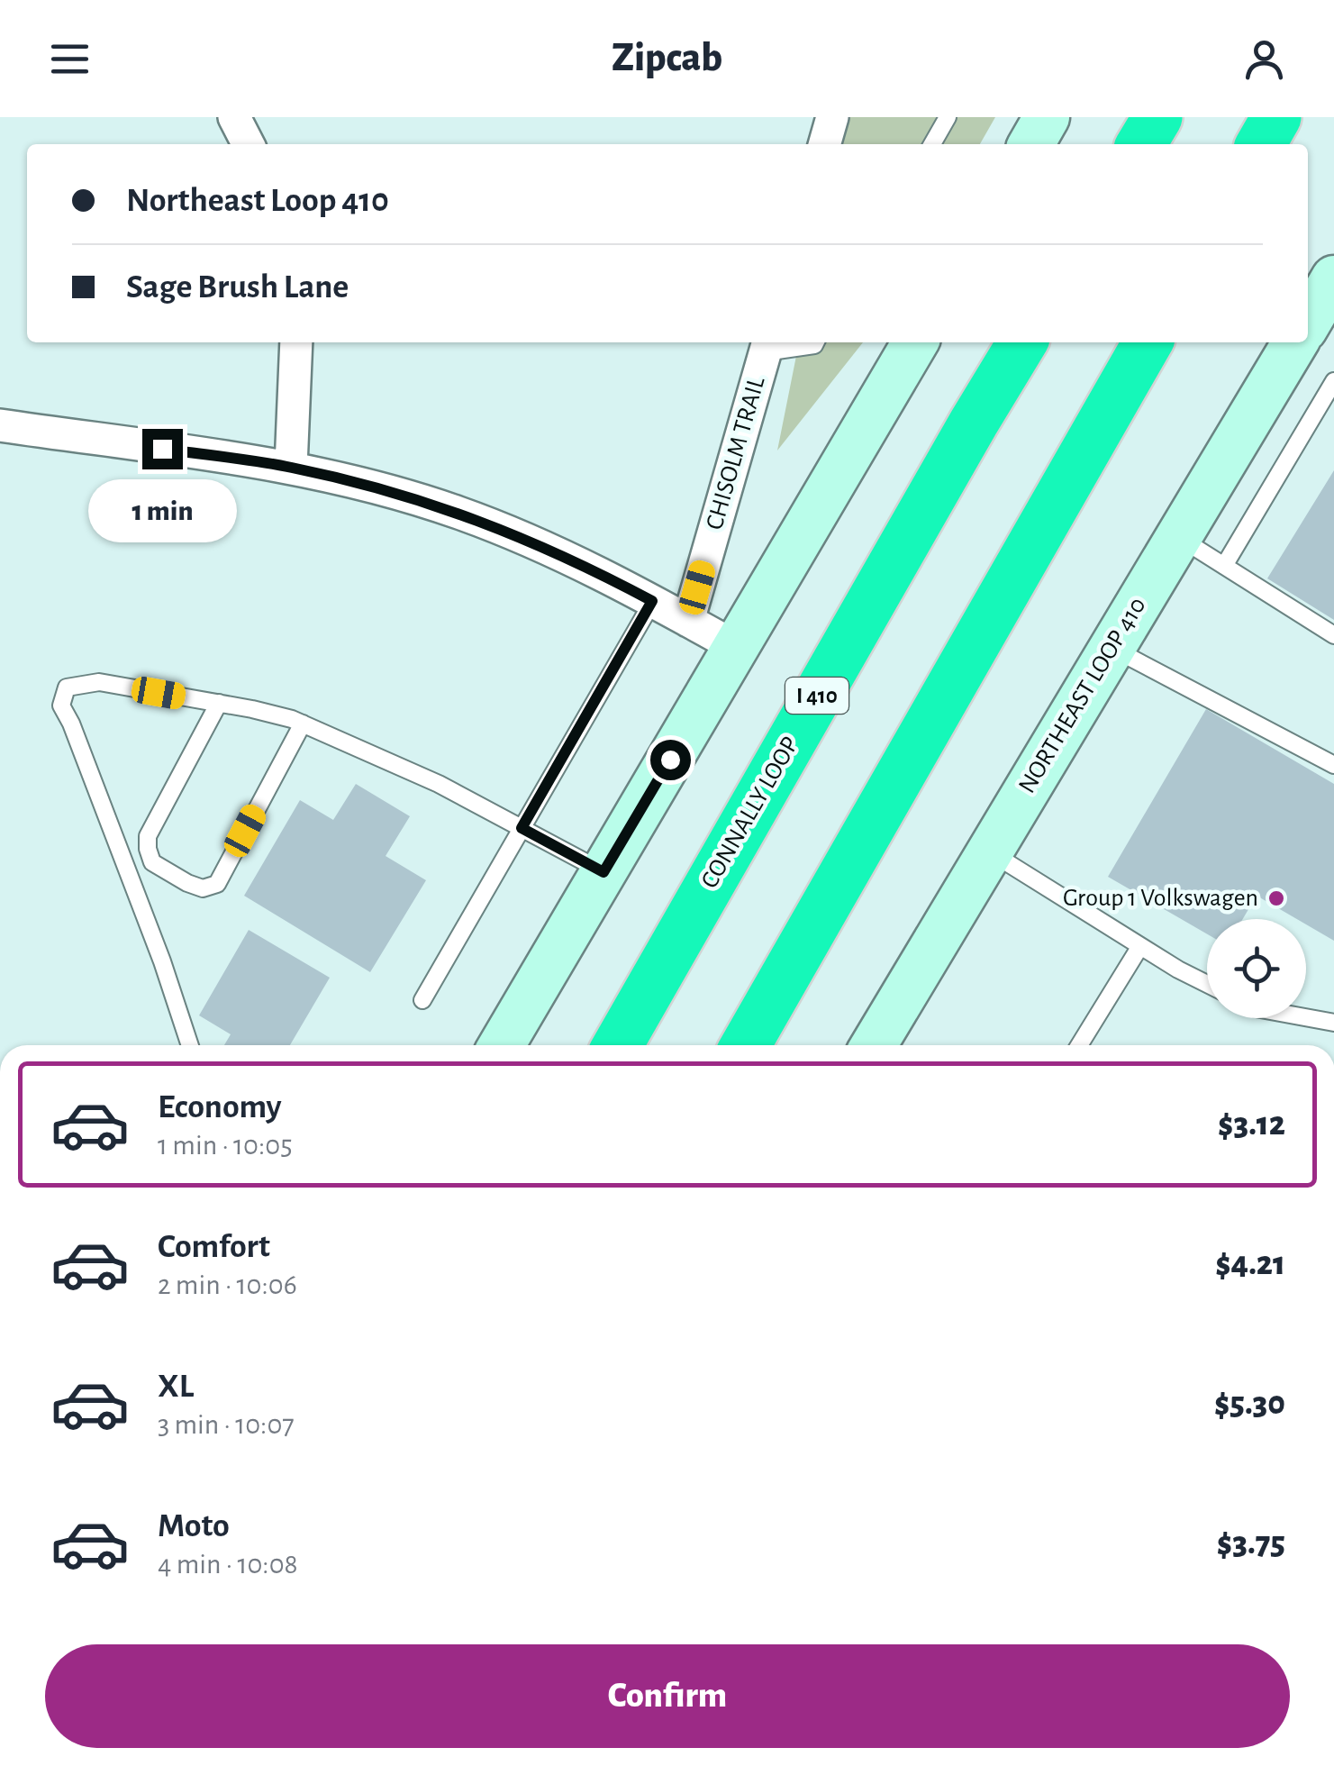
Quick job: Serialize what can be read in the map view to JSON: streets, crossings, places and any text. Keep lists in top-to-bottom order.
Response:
{
  "streets": {
    "highway": ["I 410", "CONNALLY LOOP"],
    "main road": ["NORTHEAST LOOP 410"],
    "street": ["CHISOLM TRAIL"]
  },
  "places": ["Group 1 Volkswagen"],
  "page": {
    "header": "Zipcab",
    "banner": ["Northeast Loop 410", "Sage Brush Lane"],
    "bubble": "1 min",
    "list": [
      {
        "name": "Economy",
        "note": "1 min · 10:05",
        "value": "$3.12"
      },
      {
        "name": "Comfort",
        "note": "2 min · 10:06",
        "value": "$4.21"
      },
      {
        "name": "XL",
        "note": "3 min · 10:07",
        "value": "$5.30"
      },
      {
        "name": "Moto",
        "note": "4 min · 10:08",
        "value": "$3.75"
      }
    ],
    "buttons": "Confirm"
  }
}
